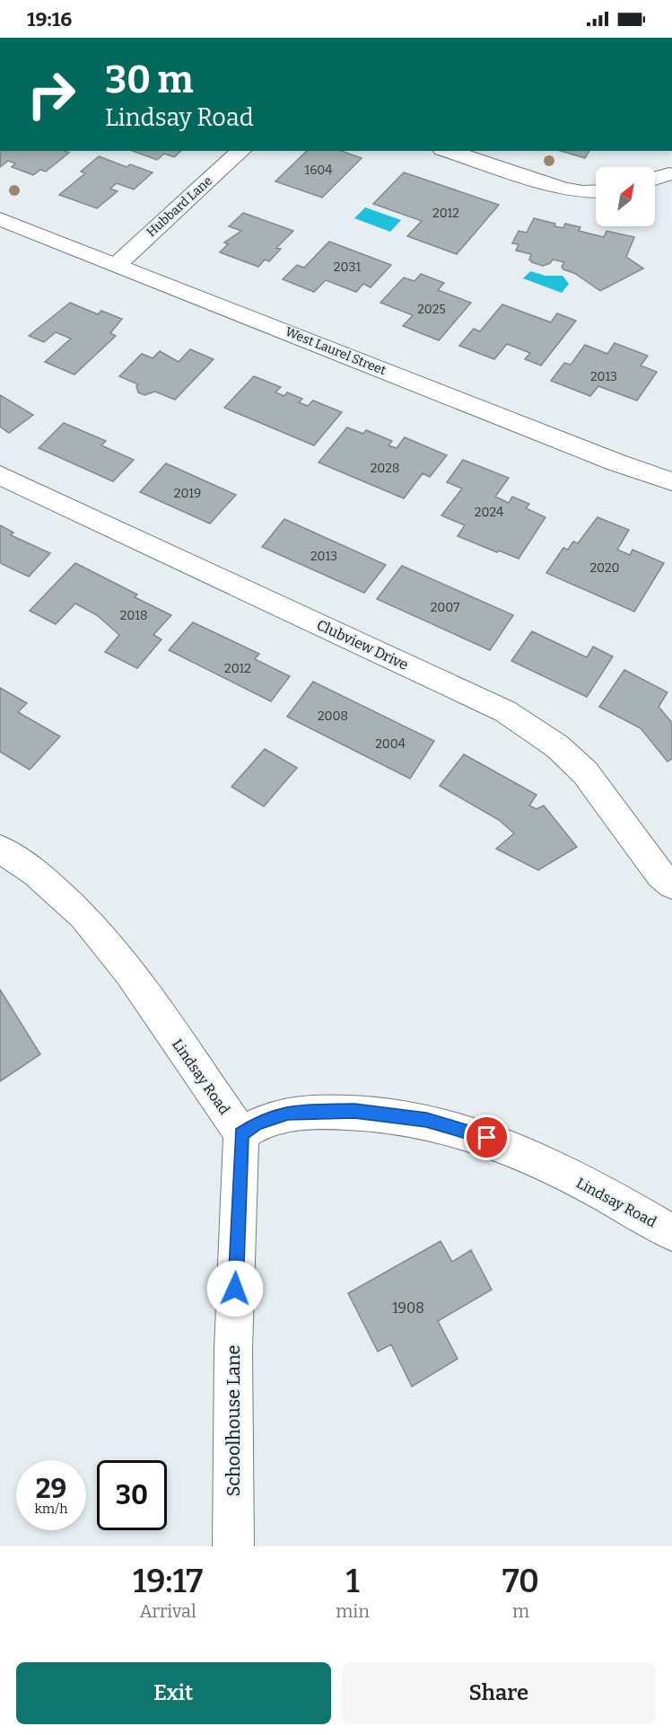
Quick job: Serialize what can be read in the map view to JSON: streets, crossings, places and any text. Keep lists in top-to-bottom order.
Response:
{
  "streets": {
    "street": [
      "Hubbard Lane",
      "West Laurel Street",
      "Clubview Drive",
      "Lindsay Road",
      "Schoolhouse Lane"
    ]
  },
  "crossings": [
    ["Hubbard Lane", "West Laurel Street"],
    ["Lindsay Road", "Schoolhouse Lane"]
  ],
  "house_numbers": [
    "1604",
    "2012",
    "2031",
    "2025",
    "2013",
    "2028",
    "2019",
    "2024",
    "2013",
    "2020",
    "2007",
    "2018",
    "2012",
    "2008",
    "2004",
    "1908"
  ],
  "north": "top right",
  "page": {
    "status": "19:16",
    "turn": ["30 m", "Lindsay Road"],
    "speed": "29 km/h",
    "limit": "30",
    "eta": [
      "19:17",
      "Arrival",
      "1",
      "min",
      "70",
      "m"
    ],
    "buttons": ["Exit", "Share"]
  }
}
